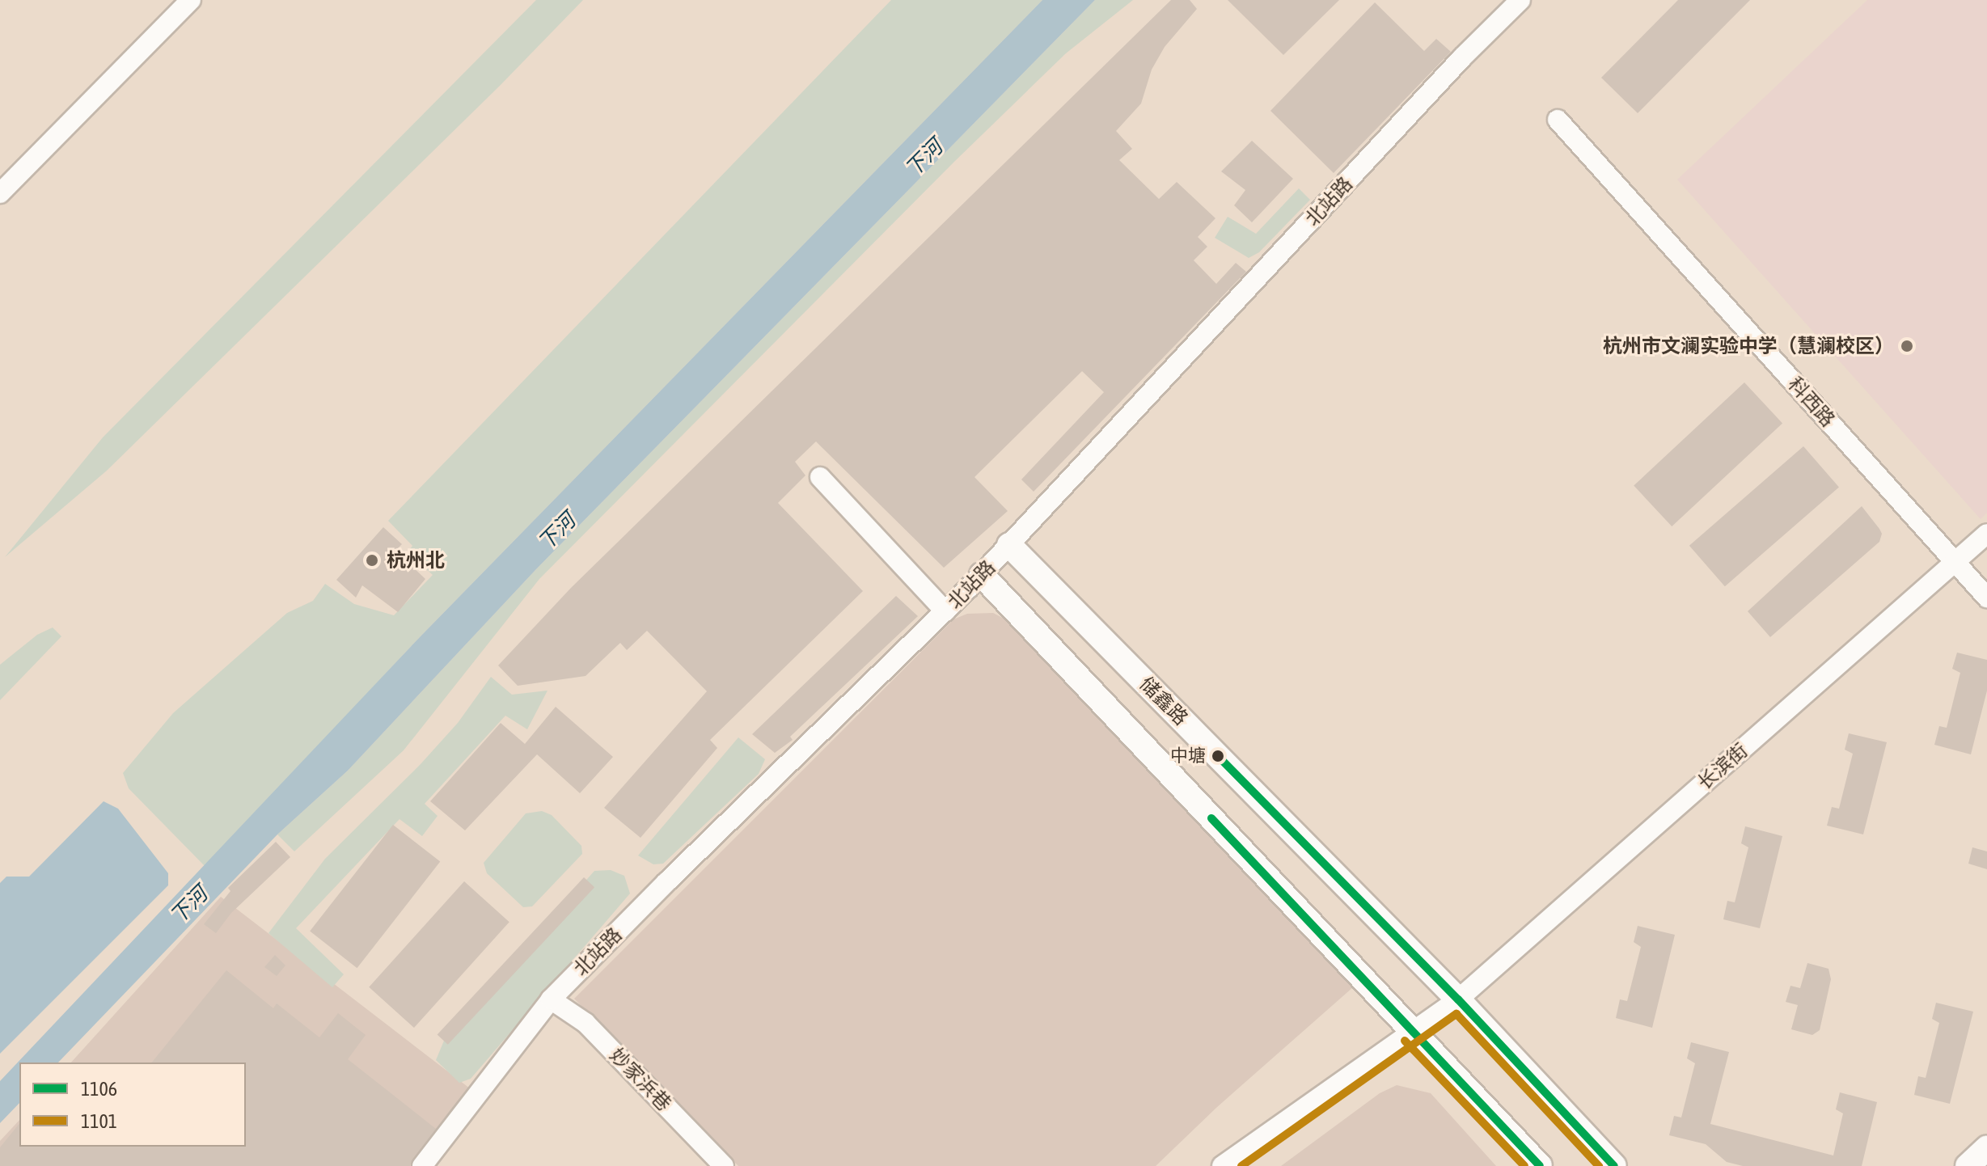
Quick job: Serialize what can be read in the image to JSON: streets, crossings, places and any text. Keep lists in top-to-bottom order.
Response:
{
  "streets": {
    "street": [
      "北站路",
      "科西路",
      "储鑫路",
      "长滨街",
      "妙家浜巷"
    ]
  },
  "crossings": [
    ["北站路", "储鑫路"],
    ["北站路", "妙家浜巷"],
    ["科西路", "长滨街"],
    ["储鑫路", "长滨街"]
  ],
  "water": ["下河"],
  "places": ["杭州市文澜实验中学（慧澜校区）", "杭州北", "中塘"],
  "lines": ["transit line 1106", "transit line 1101"],
  "legend": ["1106", "1101"]
}
